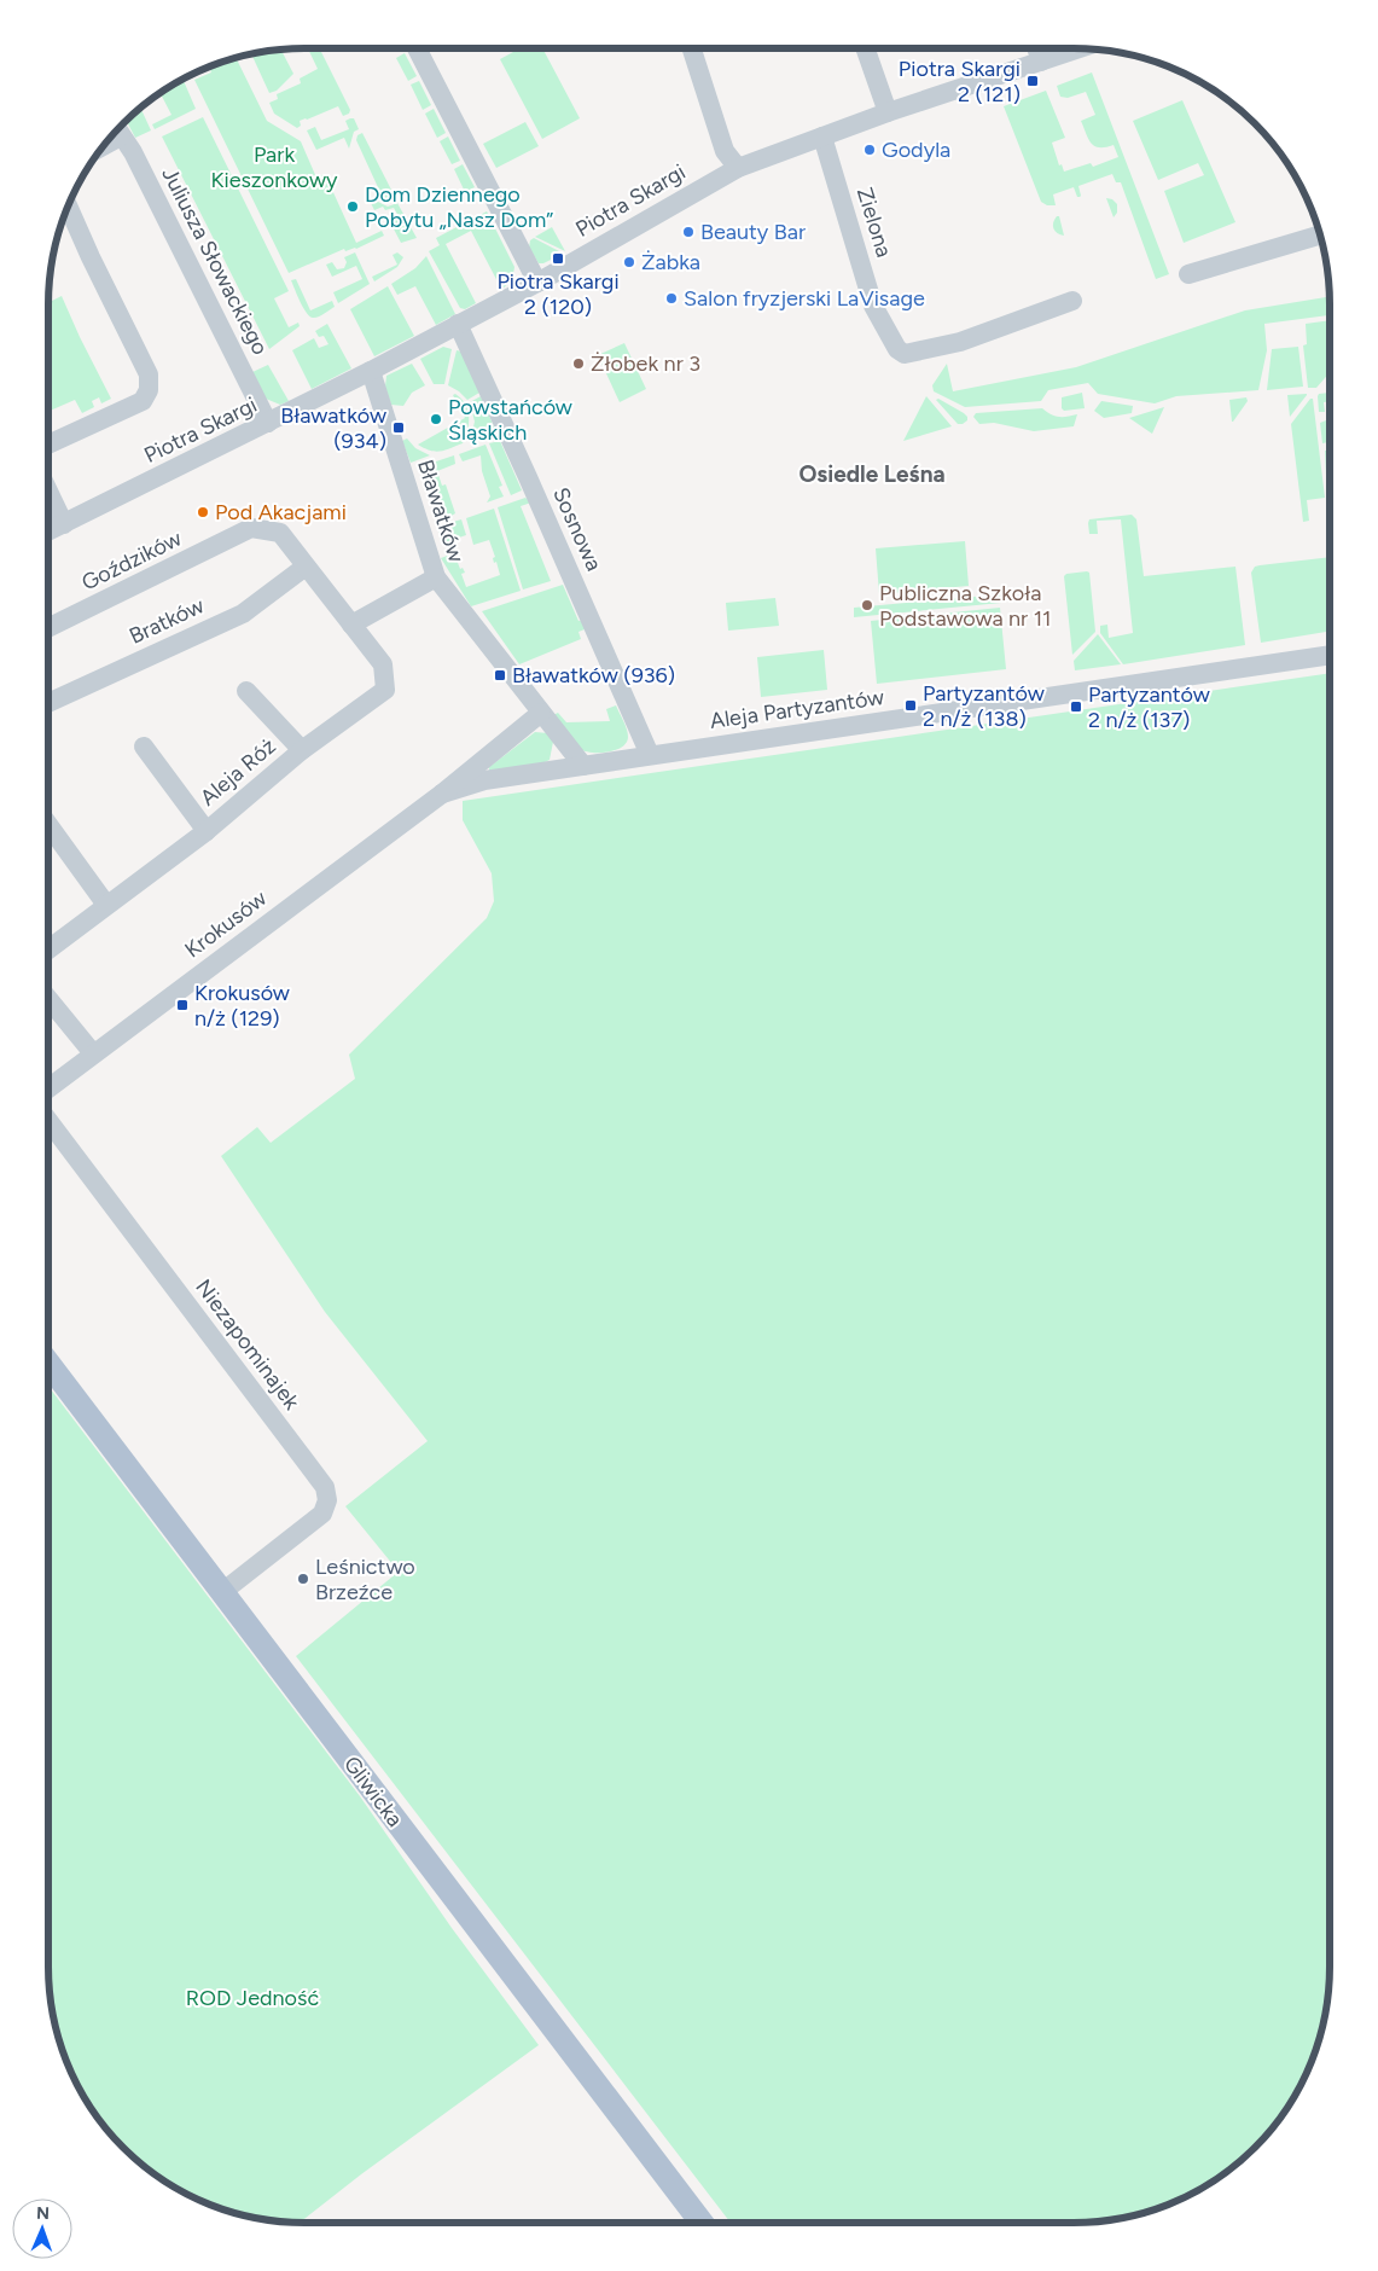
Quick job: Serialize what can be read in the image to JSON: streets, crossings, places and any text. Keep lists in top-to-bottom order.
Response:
{
  "streets": {
    "main road": ["Gliwicka"],
    "street": [
      "Piotra Skargi",
      "Zielona",
      "Juliusza Słowackiego",
      "Bławatków",
      "Sosnowa",
      "Goździków",
      "Bratków",
      "Aleja Partyzantów",
      "Aleja Róż",
      "Krokusów",
      "Niezapominajek"
    ]
  },
  "crossings": [
    ["Piotra Skargi", "Zielona"],
    ["Piotra Skargi", "Juliusza Słowackiego"],
    ["Piotra Skargi", "Bławatków"],
    ["Piotra Skargi", "Sosnowa"],
    ["Bławatków", "Aleja Partyzantów"],
    ["Bławatków", "Krokusów"],
    ["Sosnowa", "Aleja Partyzantów"],
    ["Goździków", "Aleja Róż"],
    ["Bratków", "Aleja Róż"],
    ["Aleja Partyzantów", "Krokusów"],
    ["Niezapominajek", "Gliwicka"]
  ],
  "districts": ["Osiedle Leśna"],
  "parks": ["Park Kieszonkowy", "ROD Jedność"],
  "places": {
    "transit": [
      "Piotra Skargi 2 (121)",
      "Piotra Skargi 2 (120)",
      "Bławatków (934)",
      "Bławatków (936)",
      "Partyzantów 2 n/ż (138)",
      "Partyzantów 2 n/ż (137)",
      "Krokusów n/ż (129)"
    ],
    "other": [
      "Godyla",
      "Dom Dziennego Pobytu „Nasz Dom”",
      "Beauty Bar",
      "Żabka",
      "Salon fryzjerski LaVisage",
      "Żłobek nr 3",
      "Powstańców Śląskich",
      "Pod Akacjami",
      "Publiczna Szkoła Podstawowa nr 11",
      "Leśnictwo Brzeźce"
    ]
  },
  "north": "top"
}
